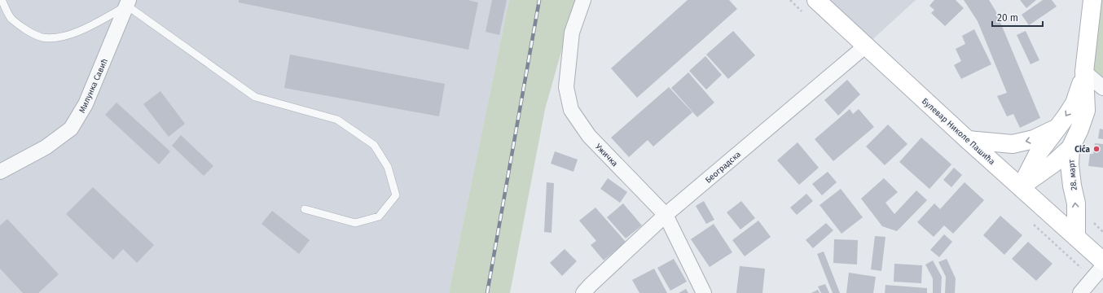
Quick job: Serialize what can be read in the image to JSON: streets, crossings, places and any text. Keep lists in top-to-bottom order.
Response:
{
  "streets": {
    "main road": ["Булевар Николе Пашића", "28. март"],
    "street": ["Милунка Савић", "Ужичка", "Београдска"]
  },
  "crossings": [
    ["Булевар Николе Пашића", "Београдска"],
    ["Булевар Николе Пашића", "28. март"],
    ["Ужичка", "Београдска"]
  ],
  "places": ["Cića"],
  "scale_bar": "20 m"
}
